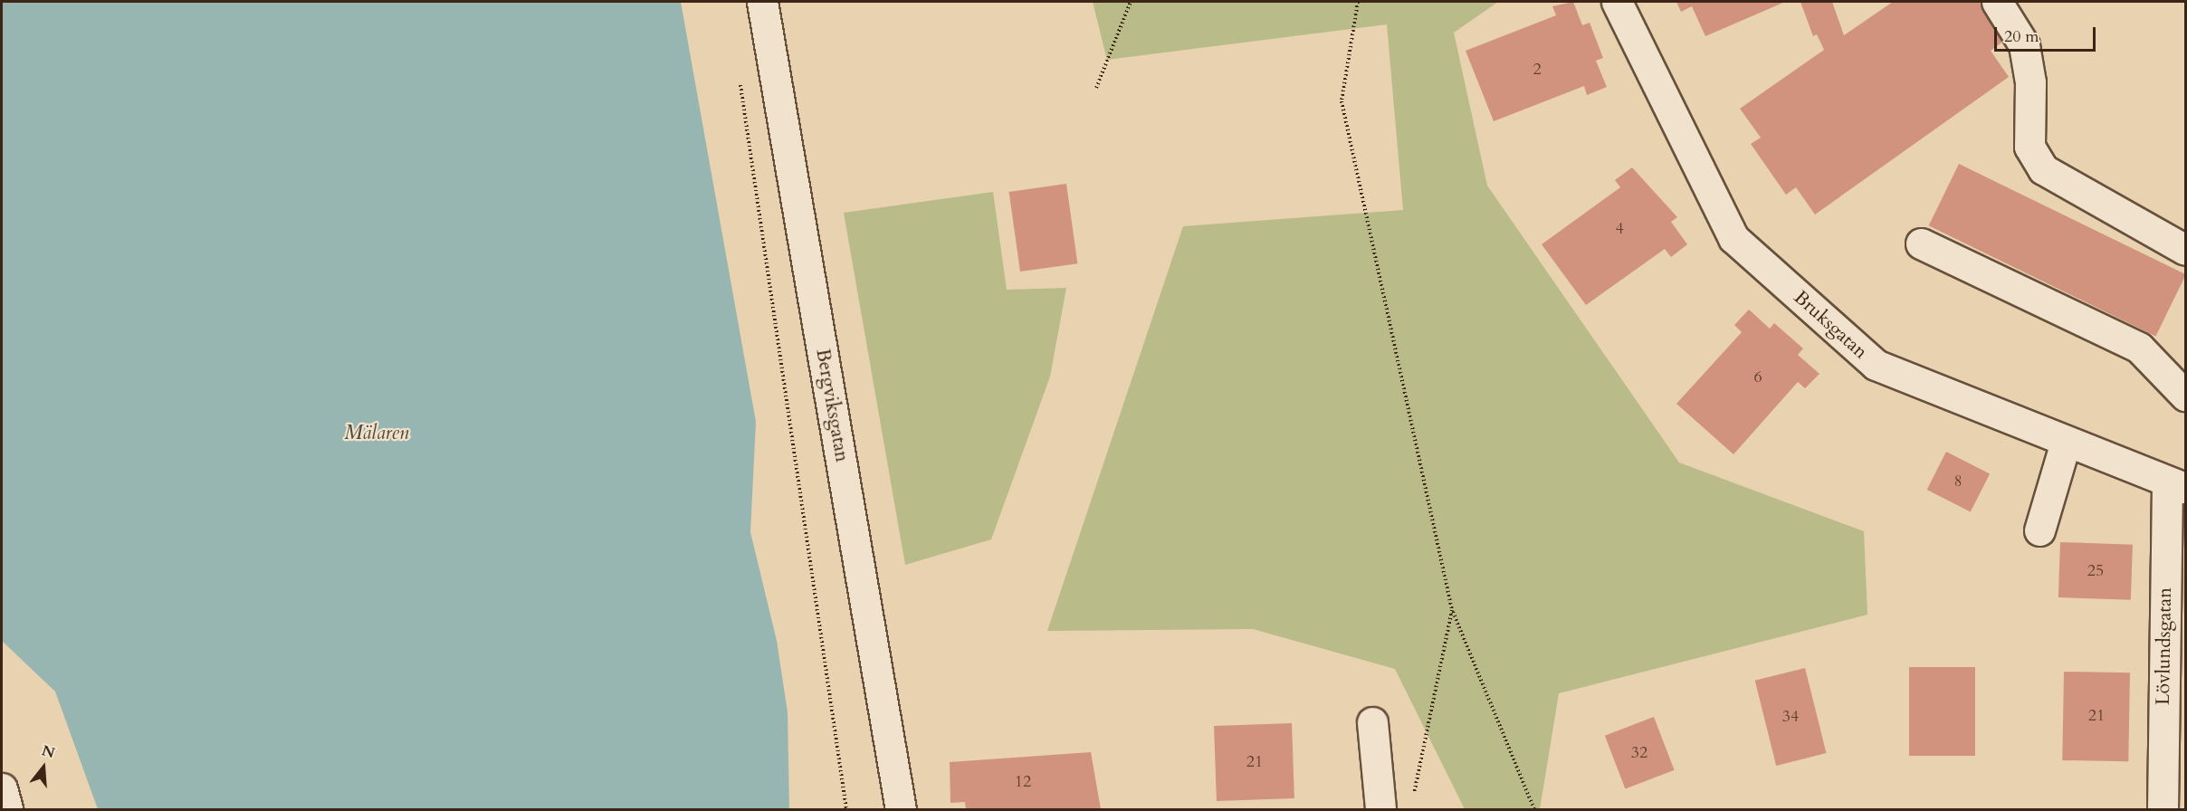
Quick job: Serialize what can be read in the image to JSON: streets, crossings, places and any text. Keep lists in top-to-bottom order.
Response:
{
  "streets": {
    "street": ["Bruksgatan", "Bergviksgatan", "Lövlundsgatan"]
  },
  "crossings": [
    ["Bruksgatan", "Lövlundsgatan"]
  ],
  "water": ["Mälaren"],
  "house_numbers": [
    "2",
    "4",
    "6",
    "8",
    "25",
    "21",
    "34",
    "32",
    "21",
    "12"
  ],
  "scale_bar": "20 m",
  "north": "top"
}
